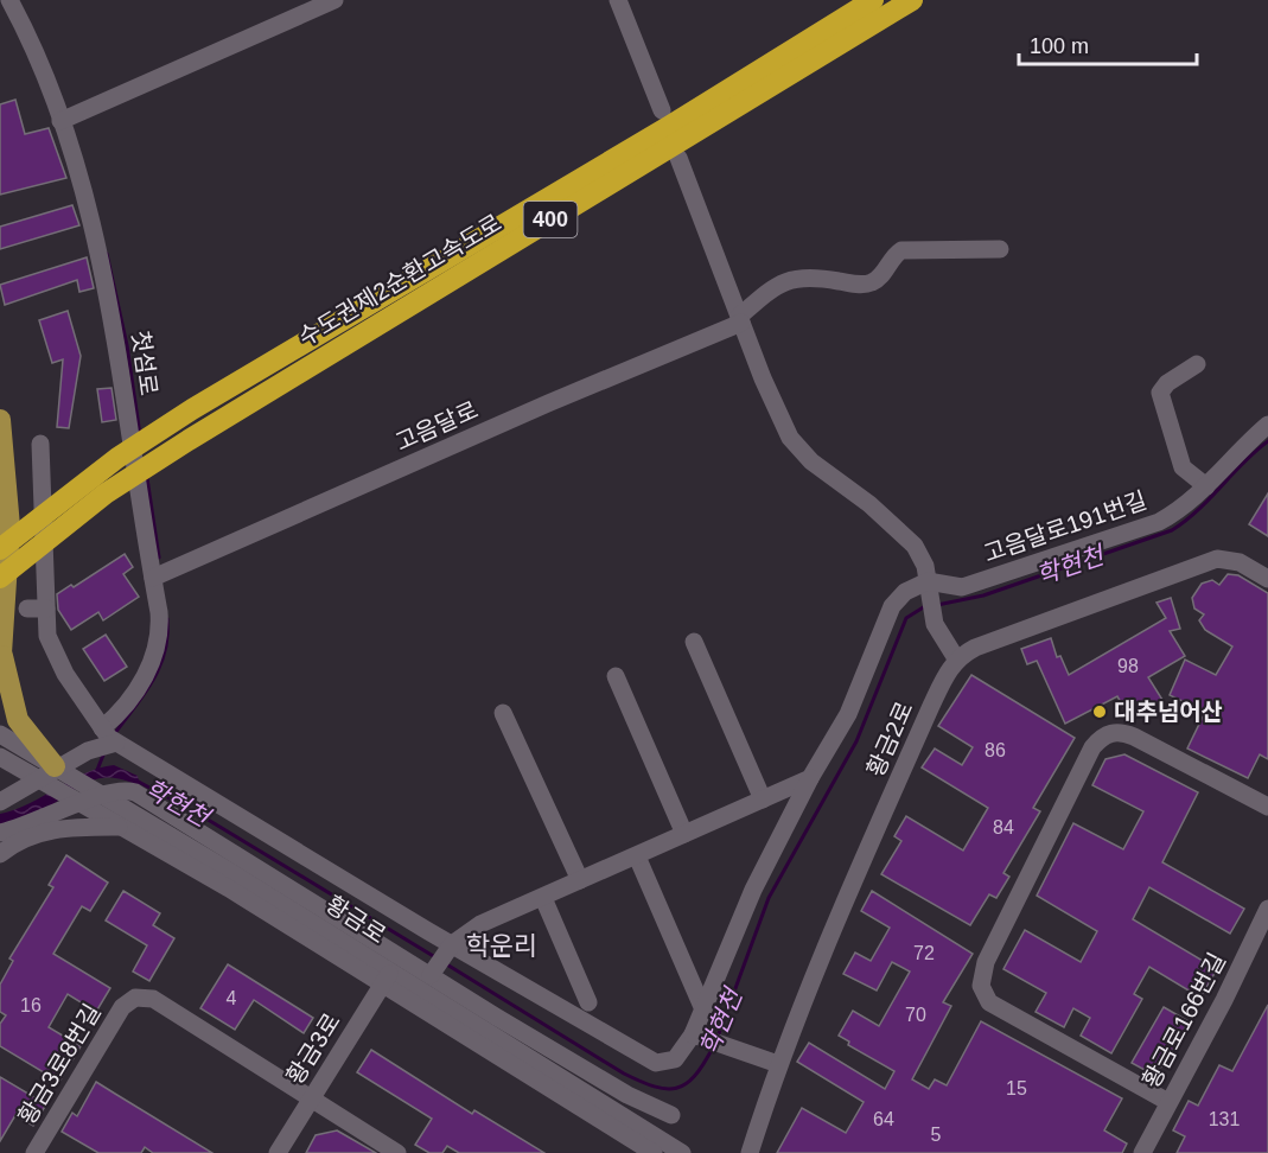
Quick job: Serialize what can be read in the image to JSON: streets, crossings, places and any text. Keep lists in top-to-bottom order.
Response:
{
  "streets": {
    "highway": ["400", "수도권제2순환고속도로"],
    "street": [
      "첫섬로",
      "고음달로",
      "고음달로191번길",
      "황금2로",
      "황금로",
      "황금로166번길",
      "황금3로",
      "황금3로8번길"
    ]
  },
  "crossings": [
    ["첫섬로", "고음달로"],
    ["황금로", "황금3로"],
    ["황금3로", "황금3로8번길"]
  ],
  "districts": ["학운리"],
  "water": ["학현천"],
  "places": ["대추넘어산"],
  "house_numbers": [
    "98",
    "86",
    "84",
    "72",
    "4",
    "16",
    "70",
    "15",
    "64",
    "131",
    "5"
  ],
  "scale_bar": "100 m"
}
